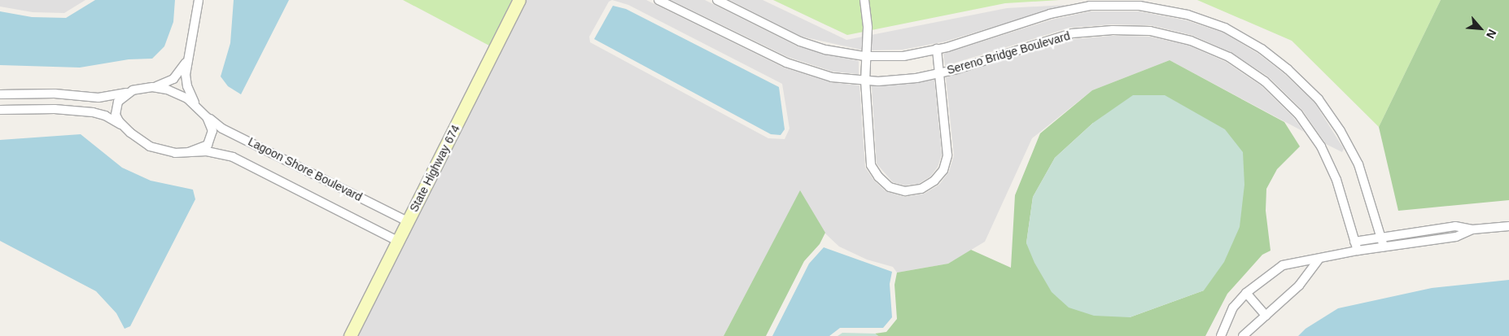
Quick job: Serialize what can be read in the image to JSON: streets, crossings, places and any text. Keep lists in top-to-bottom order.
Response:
{
  "streets": {
    "main road": ["State Highway 674"],
    "street": ["Sereno Bridge Boulevard", "Lagoon Shore Boulevard"]
  },
  "crossings": [
    ["State Highway 674", "Lagoon Shore Boulevard"]
  ],
  "north": "bottom right"
}
